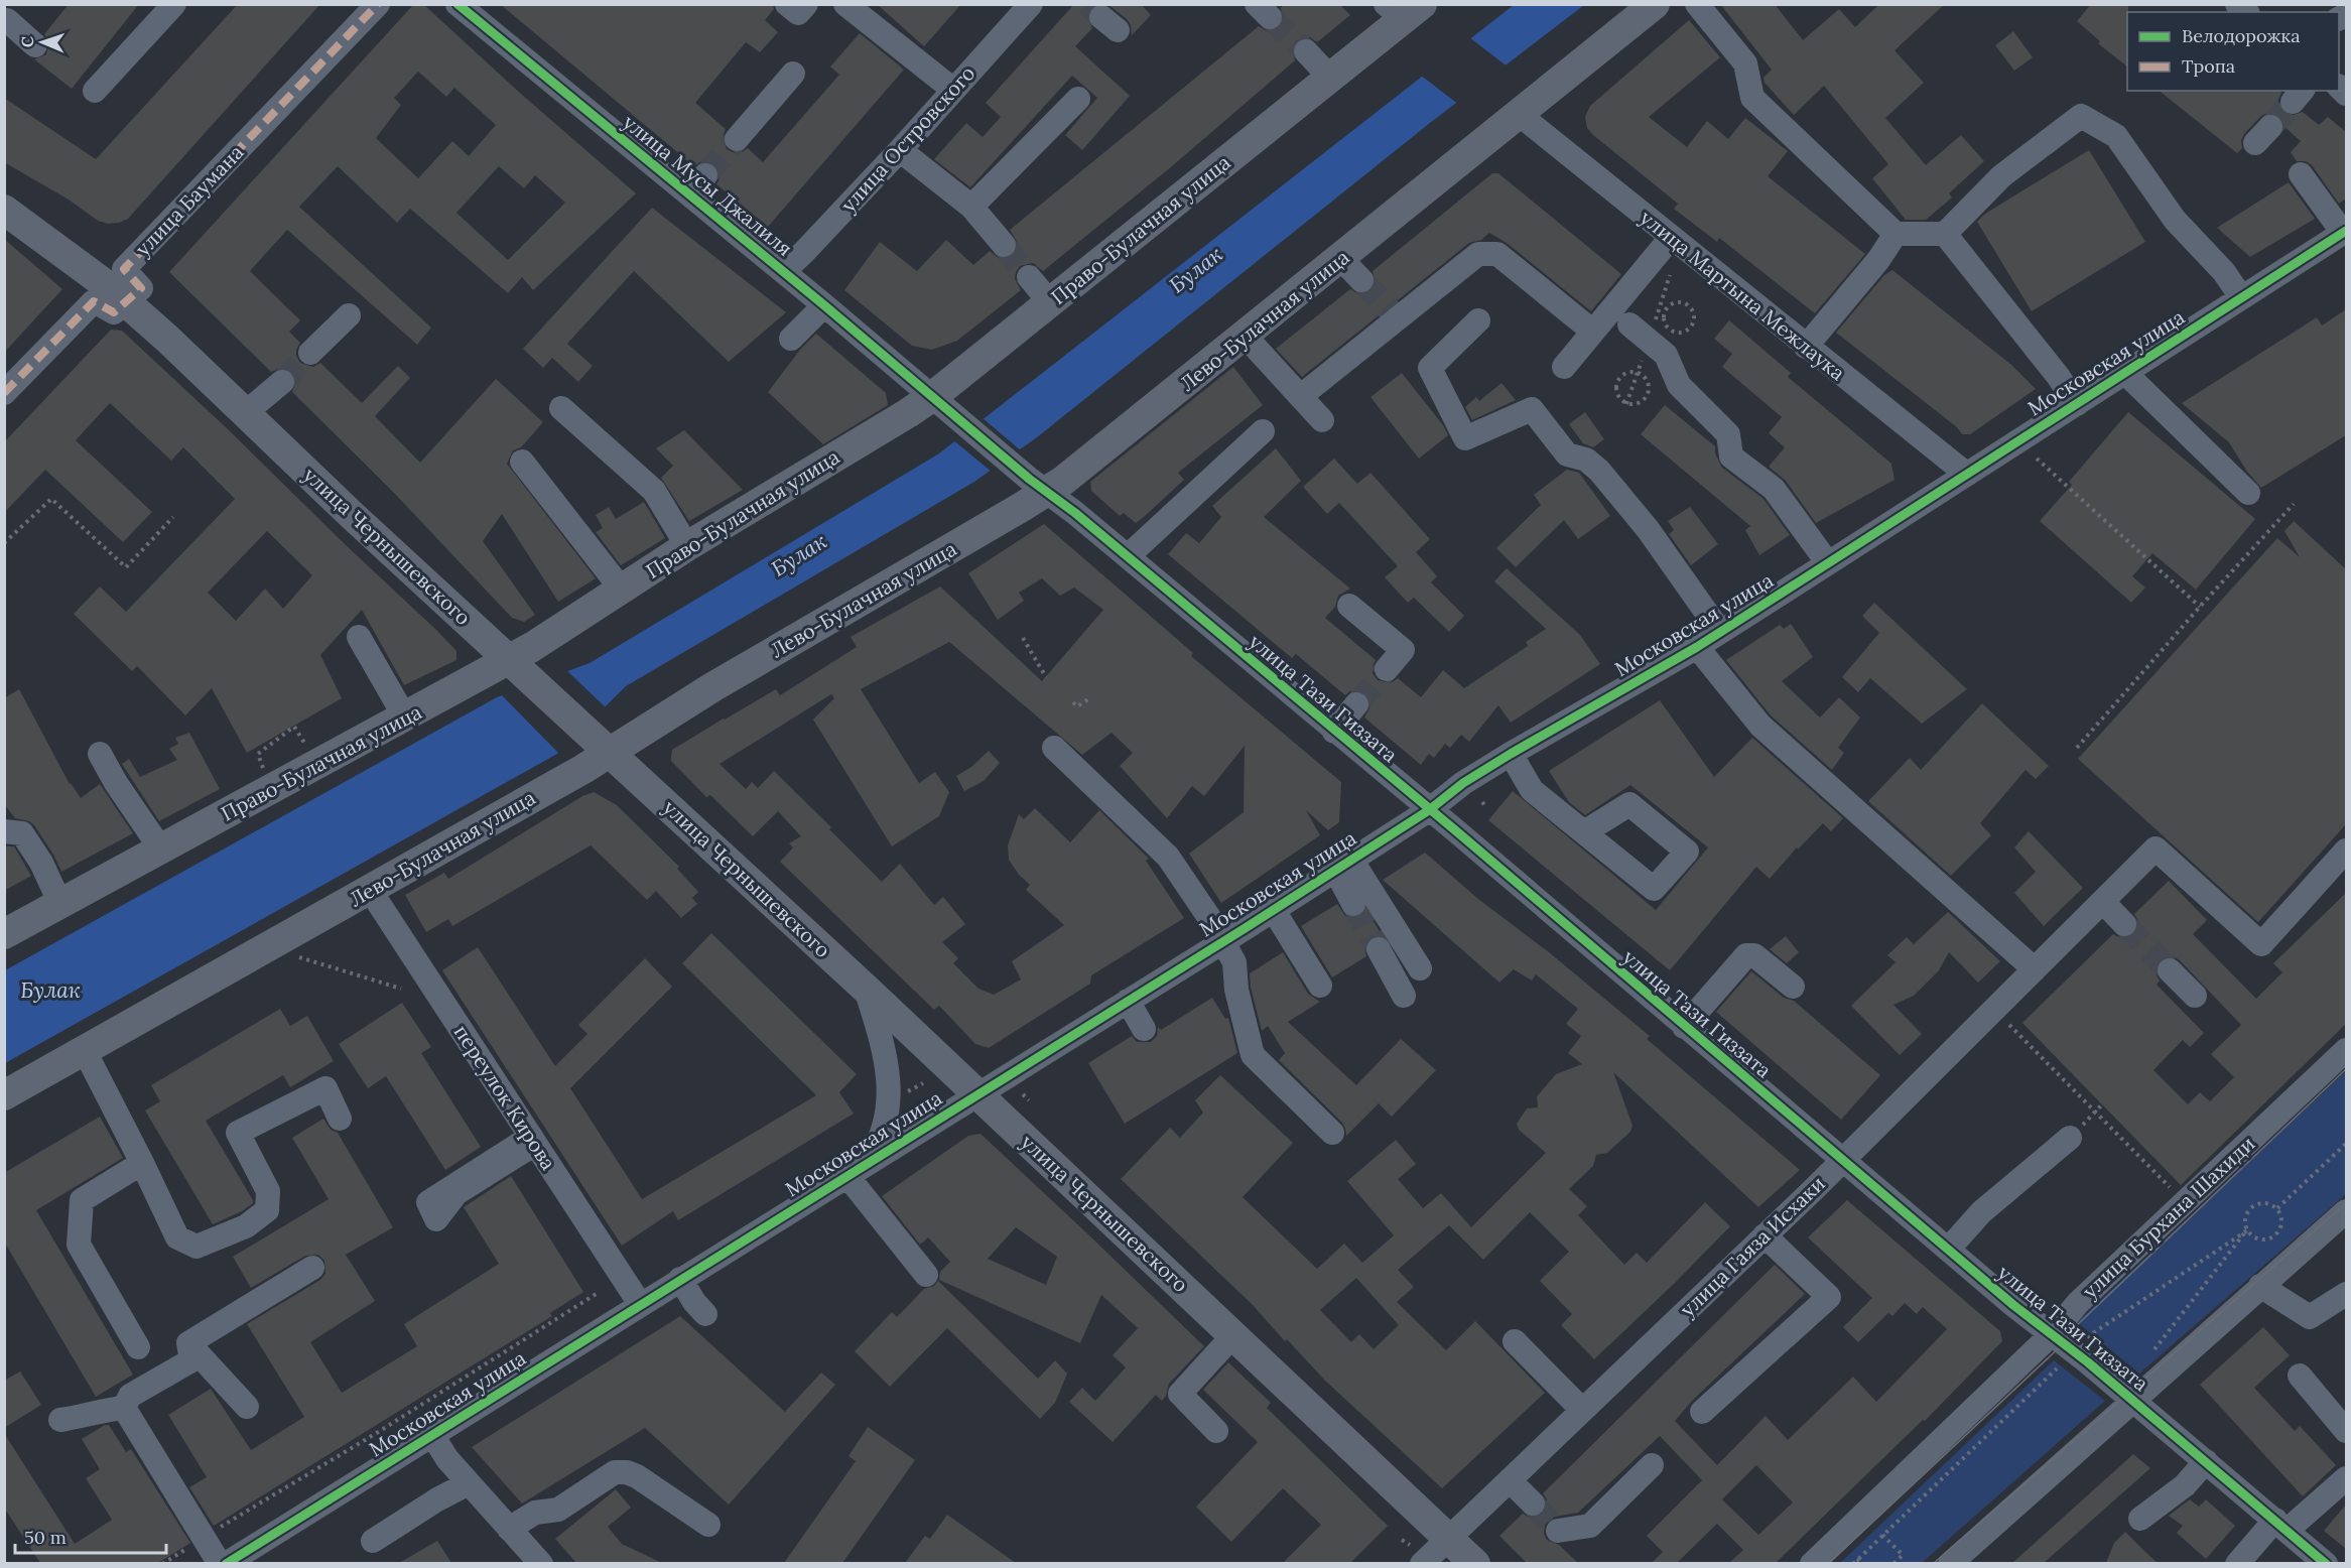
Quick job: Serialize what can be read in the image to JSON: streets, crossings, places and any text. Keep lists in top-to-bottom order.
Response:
{
  "streets": {
    "main road": ["Право-Булачная улица", "Лево-Булачная улица", "улица Чернышевского"],
    "street": [
      "улица Островского",
      "улица Мусы Джалиля",
      "улица Баумана",
      "улица Мартына Межлаука",
      "Московская улица",
      "улица Тази Гиззата",
      "переулок Кирова",
      "улица Бурхана Шахиди",
      "улица Гаяза Исхаки"
    ]
  },
  "crossings": [
    ["улица Островского", "улица Мусы Джалиля"],
    ["улица Мусы Джалиля", "Право-Булачная улица"],
    ["улица Мусы Джалиля", "Лево-Булачная улица"],
    ["улица Мусы Джалиля", "улица Тази Гиззата"],
    ["улица Баумана", "улица Чернышевского"],
    ["Право-Булачная улица", "улица Чернышевского"],
    ["улица Мартына Межлаука", "Лево-Булачная улица"],
    ["улица Мартына Межлаука", "Московская улица"],
    ["Лево-Булачная улица", "улица Чернышевского"],
    ["Лево-Булачная улица", "улица Тази Гиззата"],
    ["Лево-Булачная улица", "переулок Кирова"],
    ["Московская улица", "улица Чернышевского"],
    ["Московская улица", "улица Тази Гиззата"],
    ["Московская улица", "переулок Кирова"],
    ["улица Чернышевского", "улица Гаяза Исхаки"],
    ["улица Тази Гиззата", "улица Бурхана Шахиди"],
    ["улица Тази Гиззата", "улица Гаяза Исхаки"]
  ],
  "water": ["Булак"],
  "legend": ["Велодорожка", "Тропа"],
  "scale_bar": "50 m",
  "north": "left"
}
